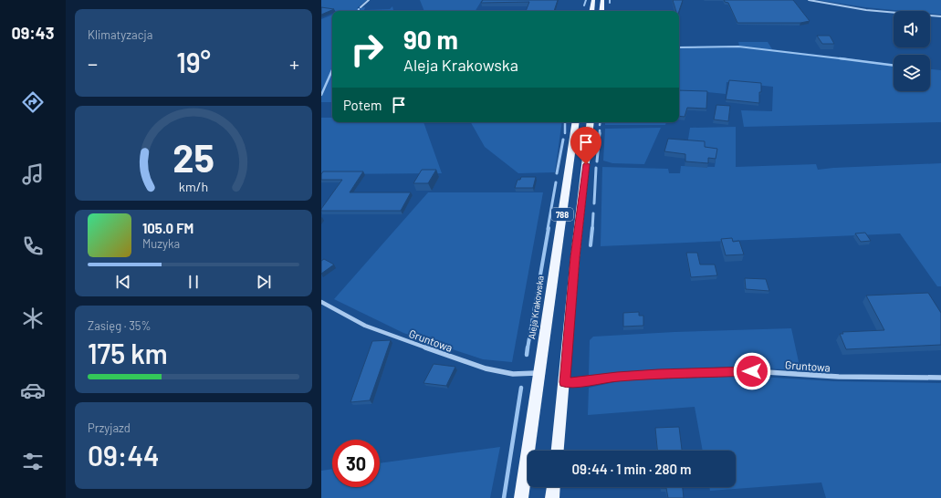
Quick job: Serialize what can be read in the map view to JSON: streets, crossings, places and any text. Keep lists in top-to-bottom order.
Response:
{
  "streets": {
    "main road": ["788", "Aleja Krakowska"],
    "street": ["Gruntowa"]
  },
  "crossings": [
    ["788", "Gruntowa"],
    ["Aleja Krakowska", "Gruntowa"]
  ],
  "page": {
    "tabs": "09:43",
    "tile": [
      "Klimatyzacja",
      ["Zasięg · 35%", "175 km"],
      ["Przyjazd", "09:44"]
    ],
    "turn": ["90 m", "Aleja Krakowska"],
    "heat": ["−", "19°", "+"],
    "then": "Potem",
    "song": ["105.0 FM", "Muzyka"],
    "limit": "30",
    "trip": "09:44 · 1 min · 280 m",
    "gauge": ["25", "km/h"]
  }
}
